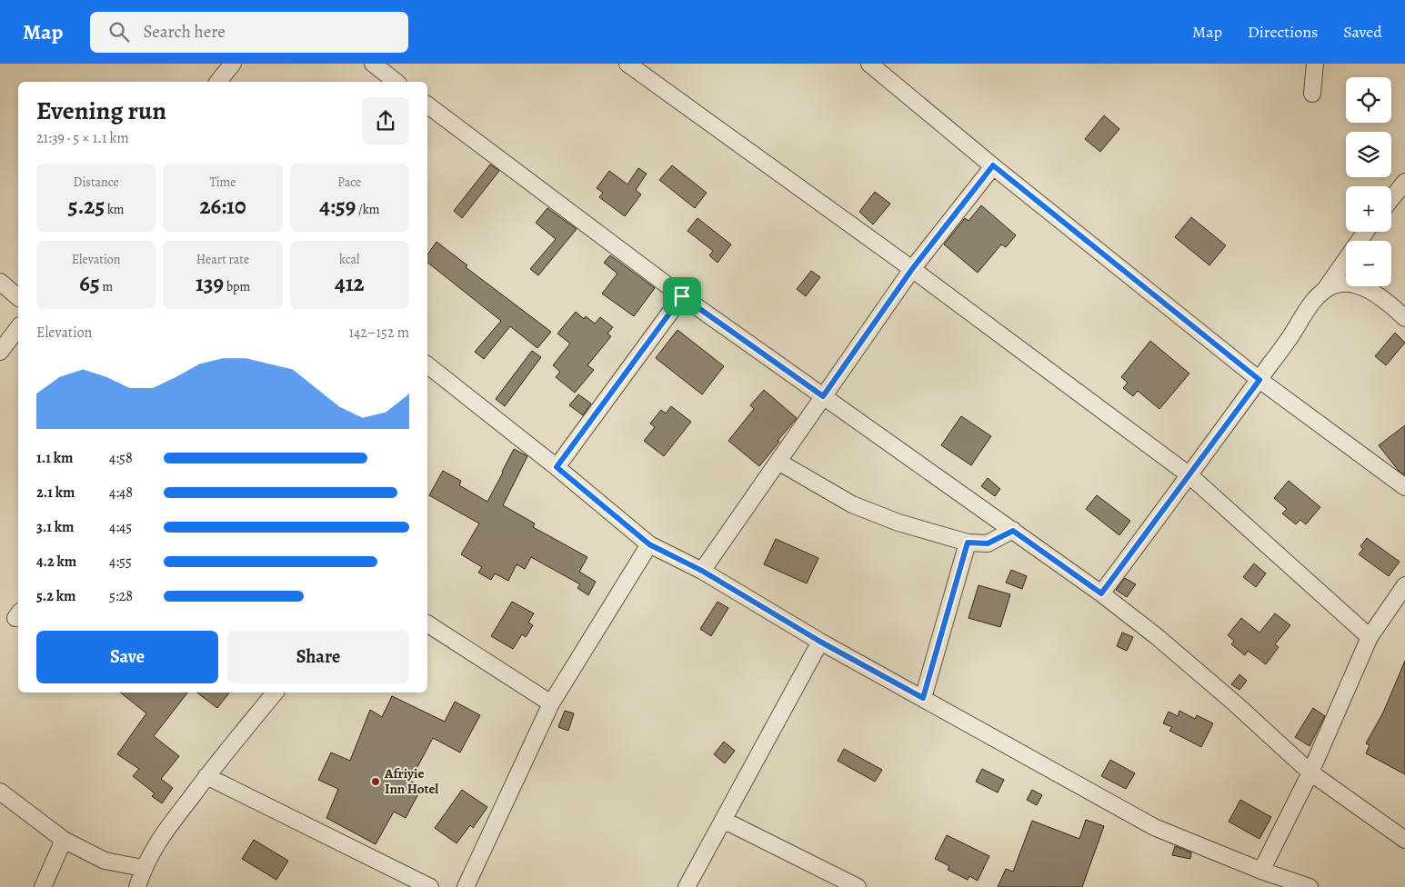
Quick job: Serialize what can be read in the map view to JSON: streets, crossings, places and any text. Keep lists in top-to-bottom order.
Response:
{
  "places": ["Afriyie Inn Hotel"],
  "page": {
    "header": "Map",
    "search": "Search here",
    "nav": ["Map", "Directions", "Saved"],
    "map_buttons": ["+", "−"],
    "heading": ["Evening run", "21:39 · 5 × 1.1 km"],
    "stats": [
      ["Distance", "5.25 km"],
      ["Time", "26:10"],
      ["Pace", "4:59 /km"],
      ["Elevation", "65 m"],
      ["Heart rate", "139 bpm"],
      ["kcal", "412"]
    ],
    "chart": ["Elevation", "142–152 m"],
    "list": [
      {
        "name": "1.1 km",
        "note": "4:58"
      },
      {
        "name": "2.1 km",
        "note": "4:48"
      },
      {
        "name": "3.1 km",
        "note": "4:45"
      },
      {
        "name": "4.2 km",
        "note": "4:55"
      },
      {
        "name": "5.2 km",
        "note": "5:28"
      }
    ],
    "buttons": ["Save", "Share"]
  }
}
